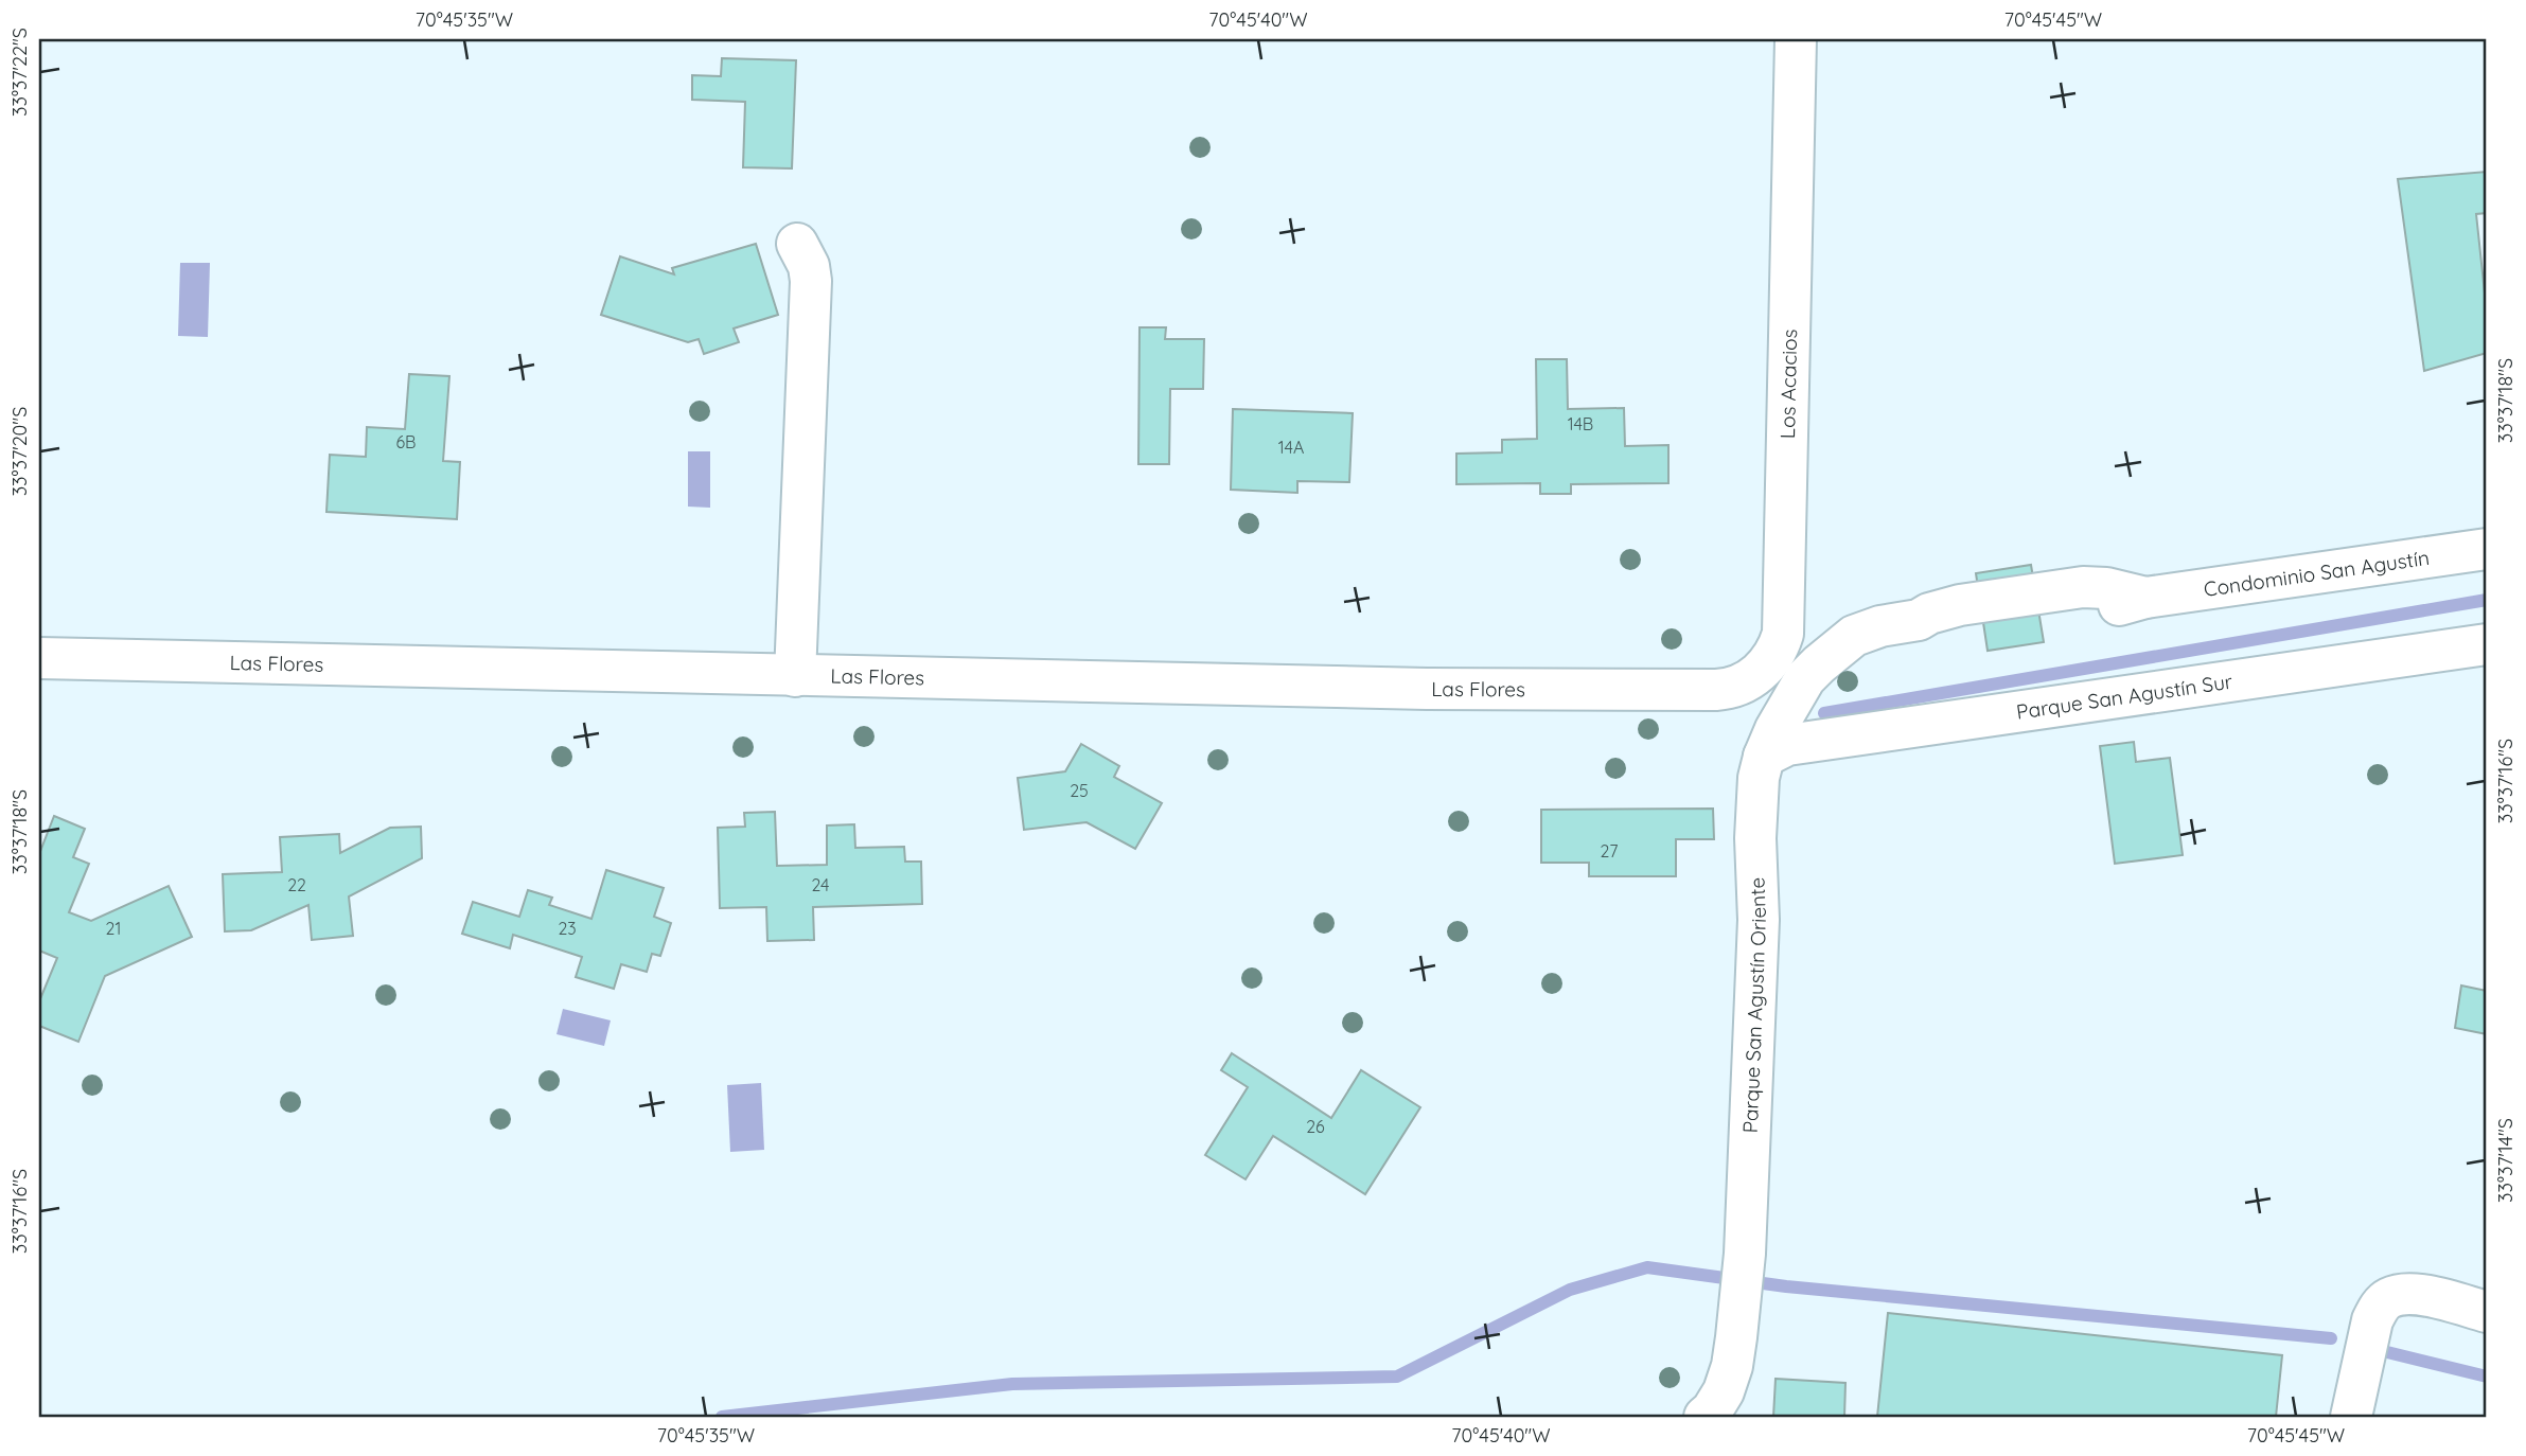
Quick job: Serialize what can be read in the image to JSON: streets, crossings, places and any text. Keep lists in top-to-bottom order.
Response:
{
  "streets": {
    "street": [
      "Los Acacios",
      "Condominio San Agustín",
      "Las Flores",
      "Parque San Agustín Sur",
      "Parque San Agustín Oriente"
    ]
  },
  "crossings": [
    ["Los Acacios", "Las Flores"],
    ["Condominio San Agustín", "Parque San Agustín Sur"],
    ["Condominio San Agustín", "Parque San Agustín Oriente"],
    ["Parque San Agustín Sur", "Parque San Agustín Oriente"]
  ],
  "house_numbers": [
    "14B",
    "6B",
    "14A",
    "25",
    "27",
    "22",
    "24",
    "21",
    "23",
    "26"
  ],
  "coordinates": [
    "70°45'35\"W",
    "70°45'40\"W",
    "70°45'45\"W",
    "33°37'22\"S",
    "33°37'18\"S",
    "33°37'20\"S",
    "33°37'16\"S",
    "33°37'14\"S"
  ]
}
